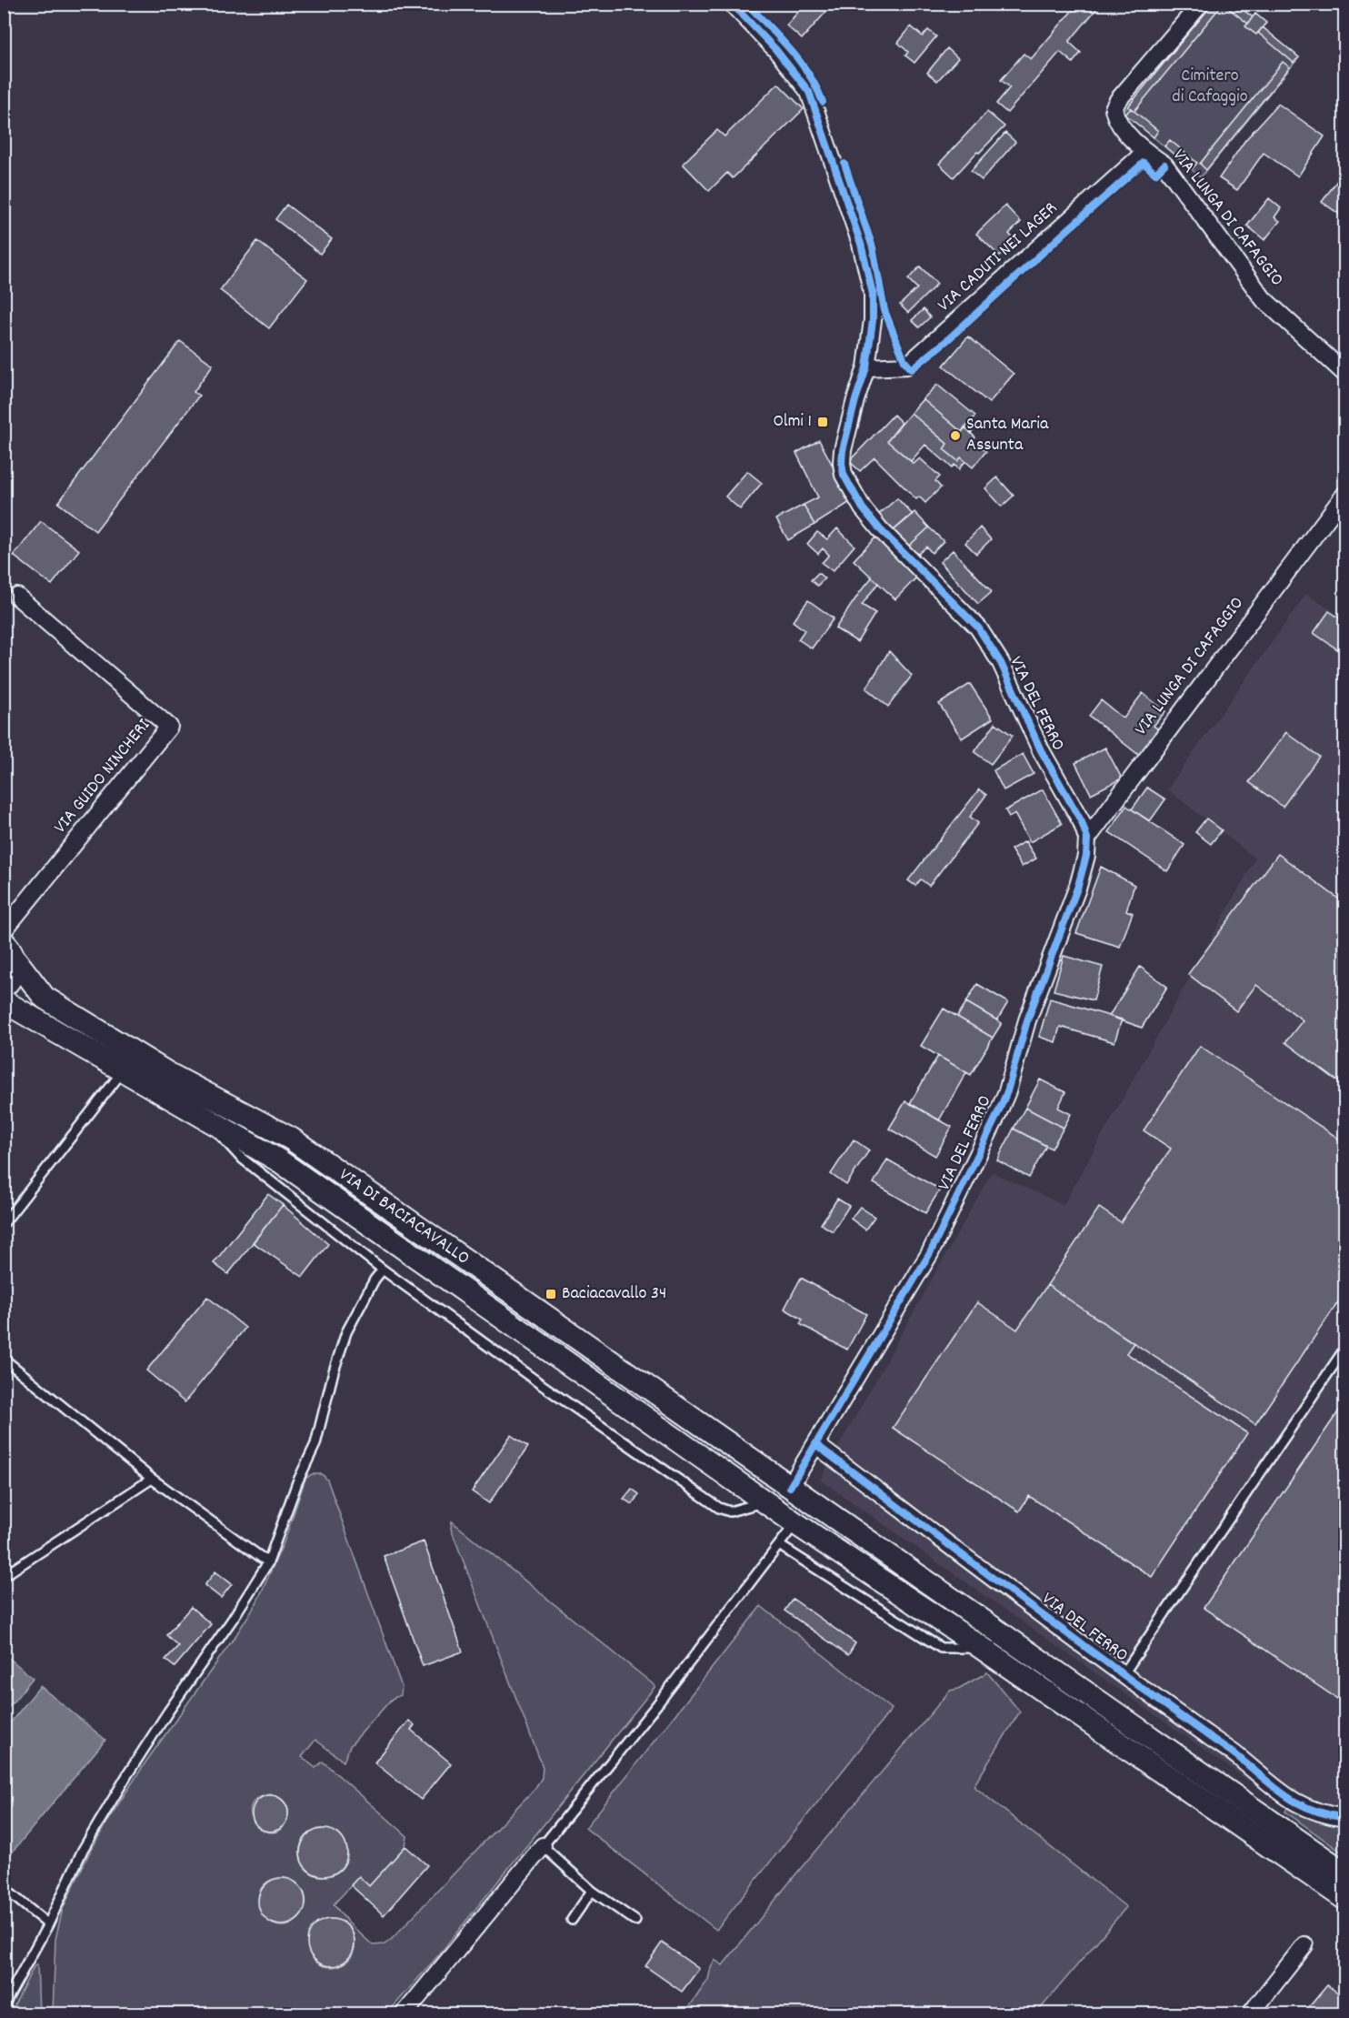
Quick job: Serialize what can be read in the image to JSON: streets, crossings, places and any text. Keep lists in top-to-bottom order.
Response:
{
  "streets": {
    "main road": ["VIA DI BACIACAVALLO"],
    "street": [
      "VIA LUNGA DI CAFAGGIO",
      "VIA CADUTI NEI LAGER",
      "VIA DEL FERRO",
      "VIA GUIDO NINCHERI"
    ]
  },
  "crossings": [
    ["VIA LUNGA DI CAFAGGIO", "VIA CADUTI NEI LAGER"],
    ["VIA LUNGA DI CAFAGGIO", "VIA DEL FERRO"],
    ["VIA CADUTI NEI LAGER", "VIA DEL FERRO"],
    ["VIA DEL FERRO", "VIA DI BACIACAVALLO"]
  ],
  "parks": ["Cimitero di Cafaggio"],
  "places": {
    "transit": ["Olmi 1", "Baciacavallo 34"],
    "other": ["Santa Maria Assunta"]
  }
}
